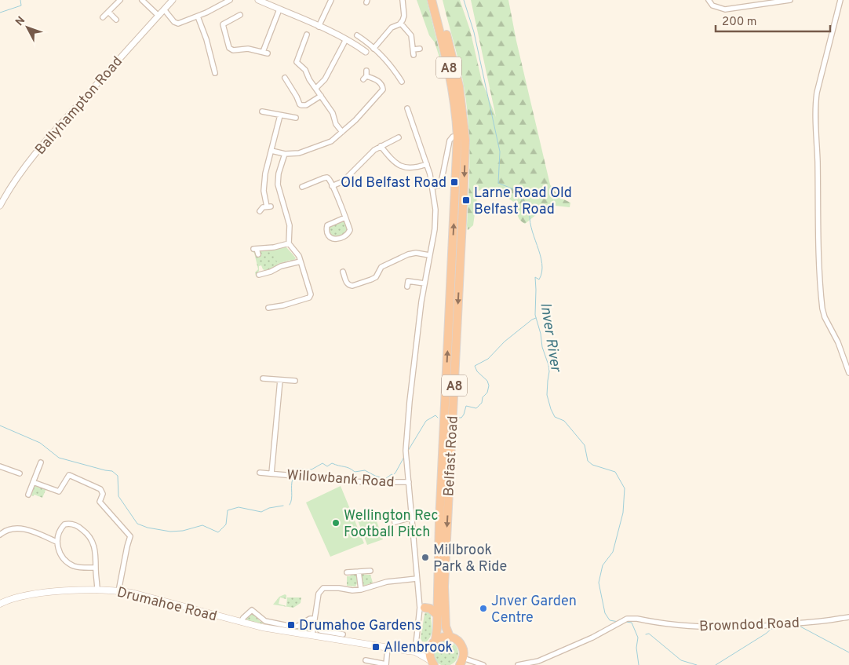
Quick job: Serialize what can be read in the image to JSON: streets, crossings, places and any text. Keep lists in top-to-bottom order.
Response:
{
  "streets": {
    "highway": ["A8", "Belfast Road"],
    "main road": ["Drumahoe Road"],
    "street": ["Ballyhampton Road", "Willowbank Road", "Browndod Road"]
  },
  "crossings": [
    ["A8", "Belfast Road"]
  ],
  "water": ["Inver River"],
  "places": {
    "transit": [
      "Old Belfast Road",
      "Larne Road Old Belfast Road",
      "Drumahoe Gardens",
      "Allenbrook"
    ],
    "other": ["Wellington Rec Football Pitch", "Millbrook Park & Ride", "Jnver Garden Centre"]
  },
  "scale_bar": "200 m",
  "north": "top left"
}
